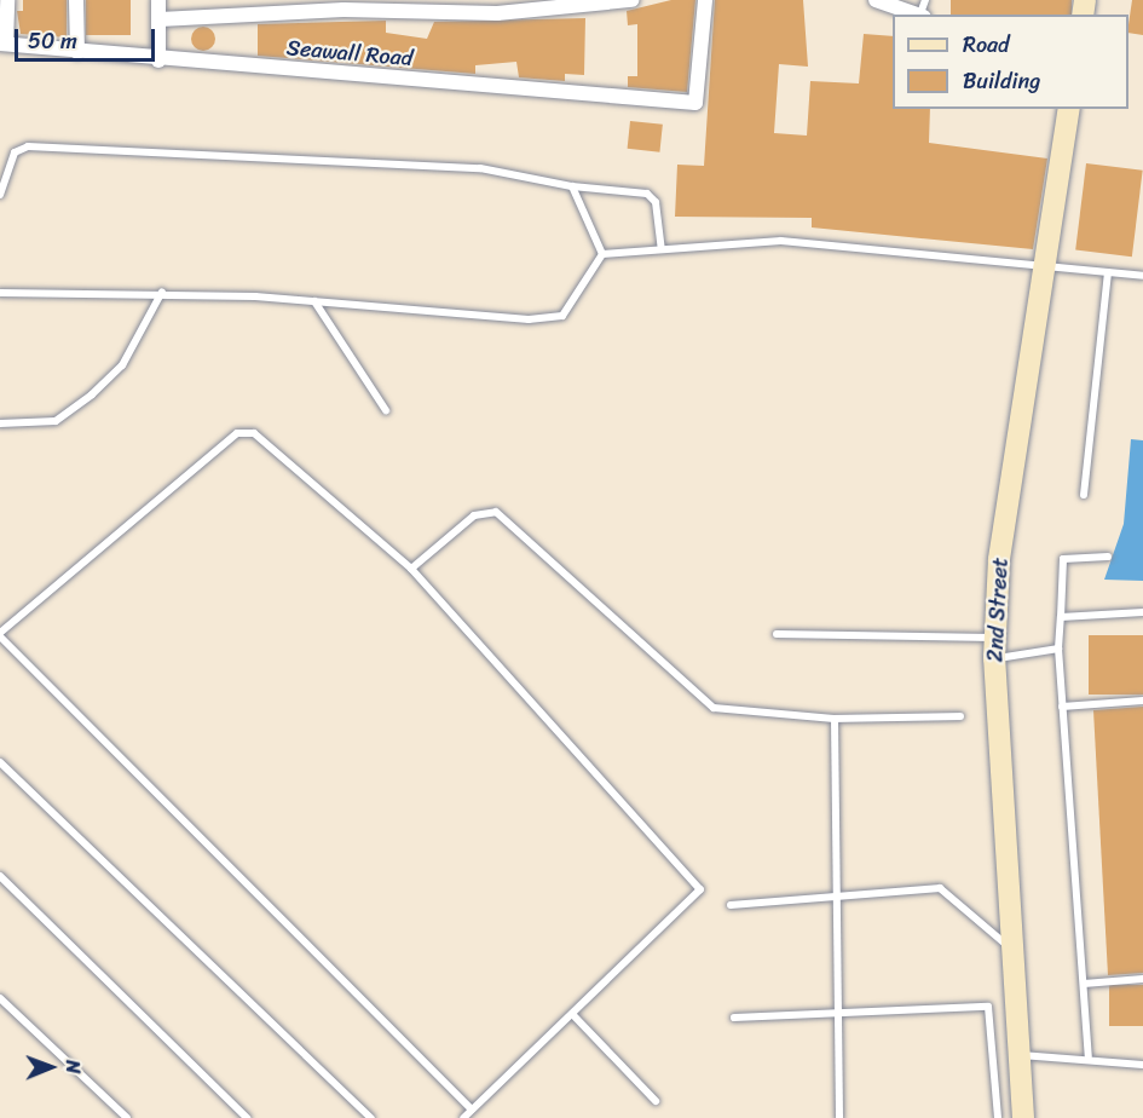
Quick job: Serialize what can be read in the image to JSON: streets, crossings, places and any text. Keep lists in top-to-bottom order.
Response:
{
  "streets": {
    "street": ["Seawall Road", "2nd Street"]
  },
  "legend": ["Road", "Building"],
  "scale_bar": "50 m",
  "north": "right"
}
